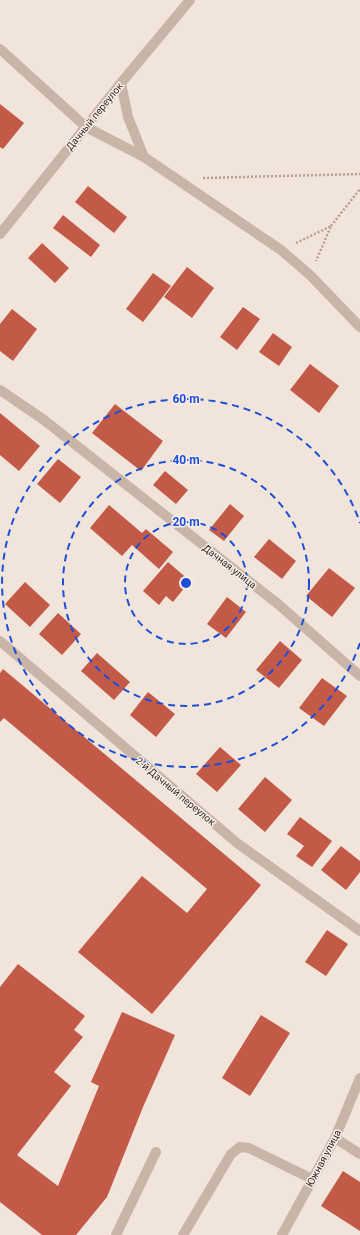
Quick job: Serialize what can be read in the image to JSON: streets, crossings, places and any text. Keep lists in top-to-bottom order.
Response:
{
  "streets": {
    "street": [
      "Дачный переулок",
      "Дачная улица",
      "2-й Дачный переулок",
      "Южная улица"
    ]
  },
  "rings": ["60 m", "40 m", "20 m"]
}
